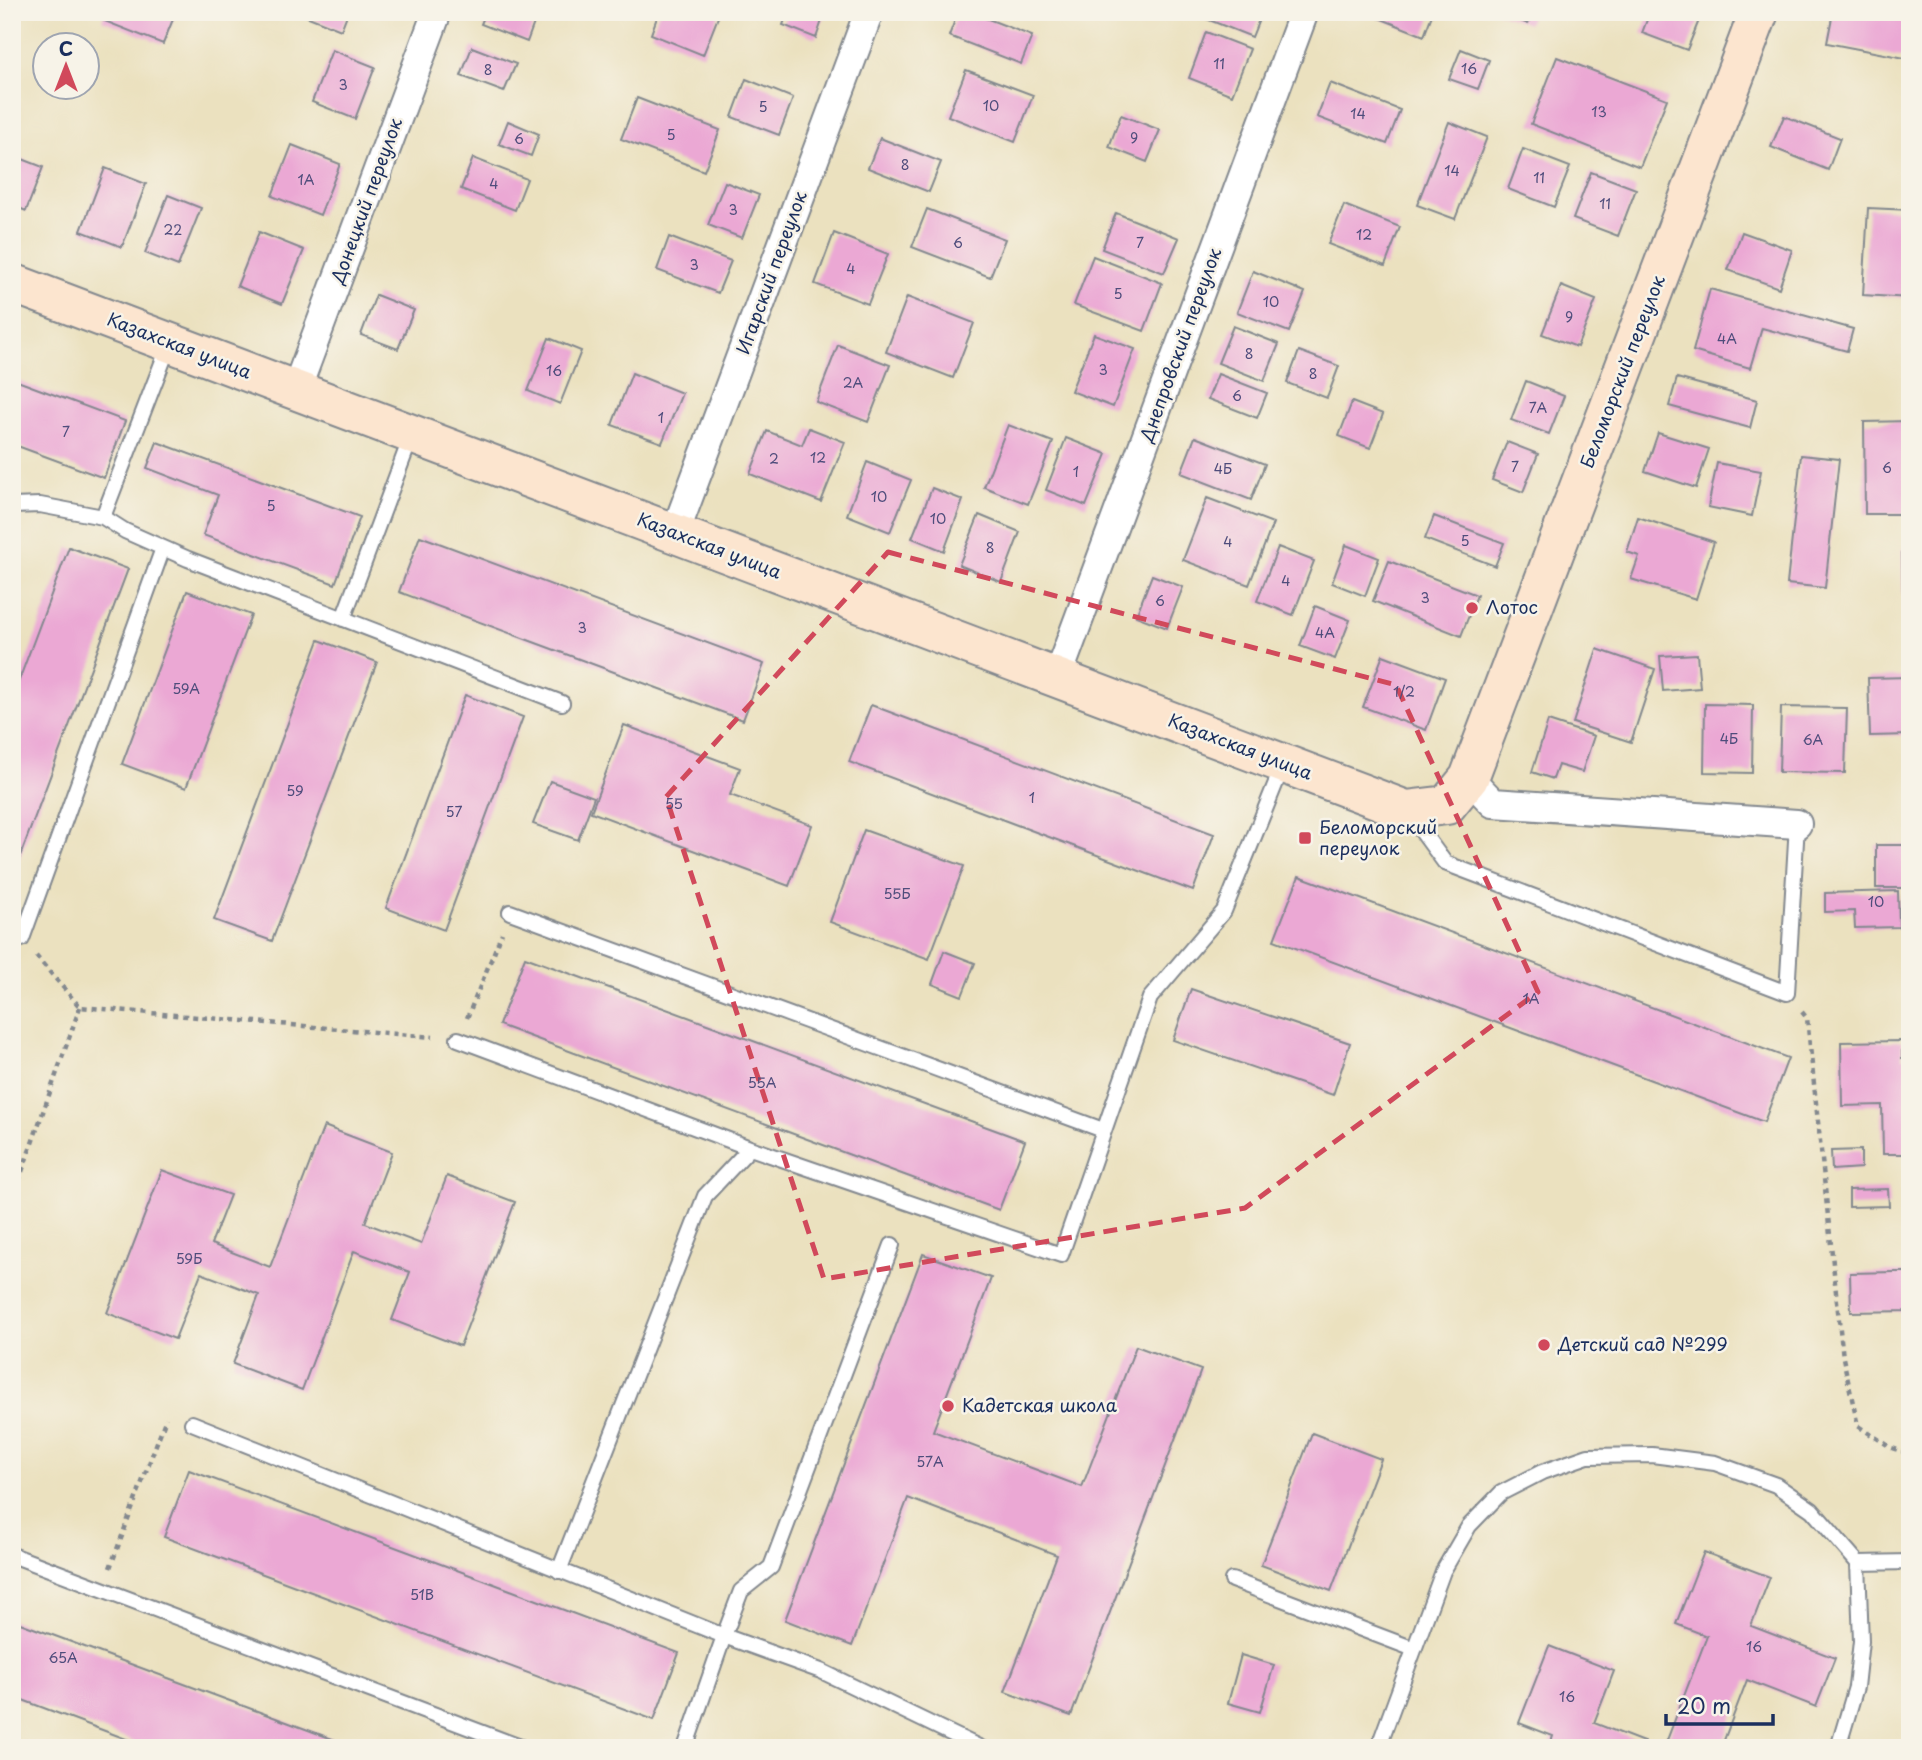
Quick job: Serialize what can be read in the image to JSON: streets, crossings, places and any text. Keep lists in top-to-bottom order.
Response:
{
  "streets": {
    "main road": ["Казахская улица", "Беломорский переулок"],
    "street": ["Донецкий переулок", "Игарский переулок", "Днепровский переулок"]
  },
  "crossings": [
    ["Донецкий переулок", "Казахская улица"],
    ["Игарский переулок", "Казахская улица"],
    ["Днепровский переулок", "Казахская улица"],
    ["Казахская улица", "Беломорский переулок"]
  ],
  "places": {
    "other": ["Лотос", "Детский сад №299", "Кадетская школа"],
    "transit": ["Беломорский переулок"]
  },
  "house_numbers": [
    "11",
    "16",
    "8",
    "3",
    "10",
    "5",
    "13",
    "14",
    "5",
    "9",
    "6",
    "8",
    "14",
    "11",
    "1А",
    "4",
    "11",
    "3",
    "22",
    "12",
    "6",
    "7",
    "3",
    "4",
    "5",
    "10",
    "9",
    "4А",
    "8",
    "3",
    "16",
    "8",
    "2А",
    "6",
    "7А",
    "1",
    "7",
    "12",
    "2",
    "7",
    "6",
    "4Б",
    "1",
    "10",
    "5",
    "10",
    "5",
    "4",
    "8",
    "4",
    "3",
    "6",
    "3",
    "4А",
    "59А",
    "1/2",
    "4Б",
    "6А",
    "59",
    "1",
    "55",
    "57",
    "55Б",
    "10",
    "1А",
    "55А",
    "59Б",
    "57А",
    "51В",
    "16",
    "65А",
    "16"
  ],
  "scale_bar": "20 m",
  "north": "top"
}
